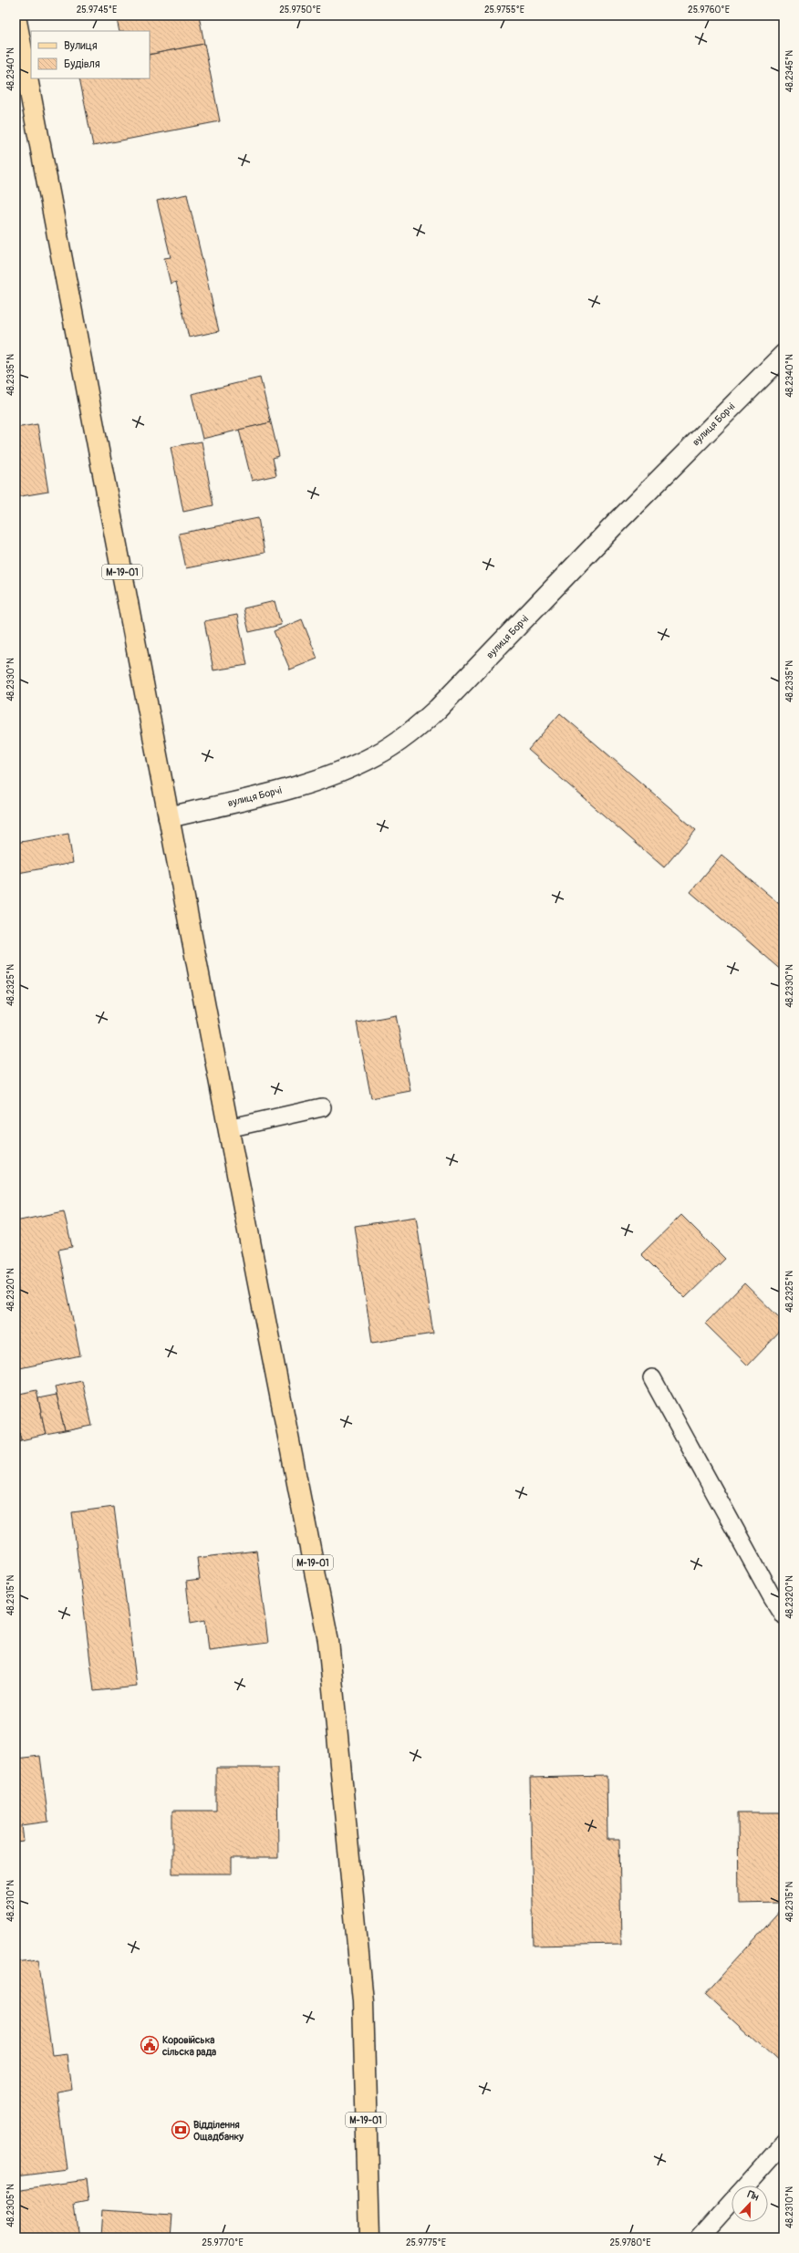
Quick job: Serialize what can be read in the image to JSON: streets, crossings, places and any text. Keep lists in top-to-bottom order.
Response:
{
  "streets": {
    "main road": ["М-19-01"],
    "street": ["вулиця Борчі"]
  },
  "crossings": [
    ["вулиця Борчі", "М-19-01"]
  ],
  "places": {
    "public building": ["Коровійська сільска рада"],
    "bank": ["Відділення Ощадбанку"]
  },
  "legend": ["Вулиця", "Будівля"],
  "north": "top",
  "coordinates": [
    "25.9745°E",
    "25.9750°E",
    "25.9755°E",
    "25.9760°E",
    "48.2340°N",
    "48.2345°N",
    "48.2335°N",
    "48.2330°N",
    "48.2325°N",
    "48.2320°N",
    "48.2315°N",
    "48.2310°N",
    "48.2305°N",
    "25.9770°E",
    "25.9775°E",
    "25.9780°E"
  ]
}
